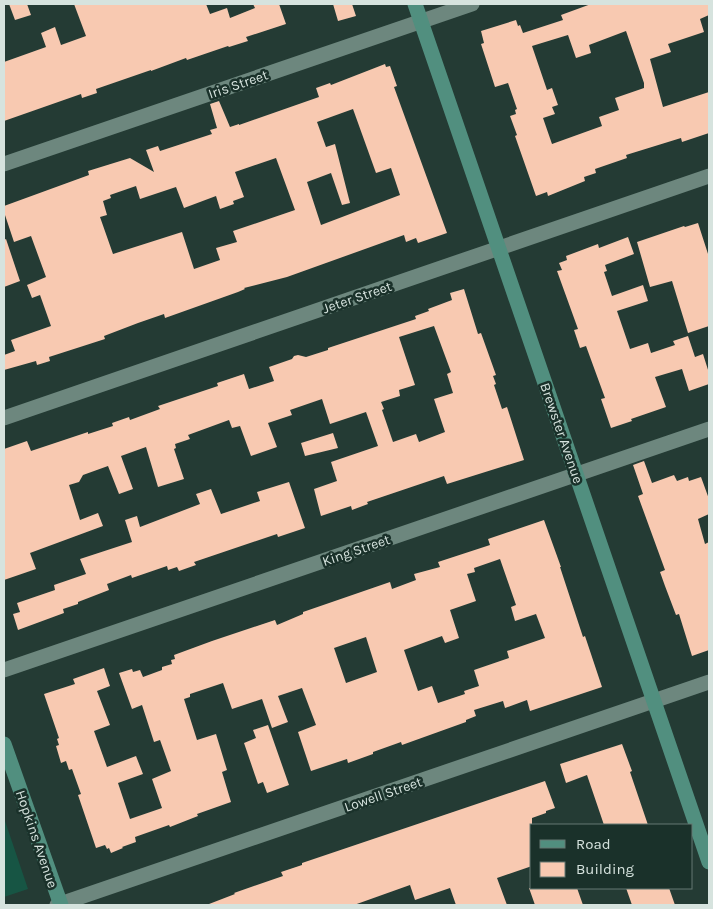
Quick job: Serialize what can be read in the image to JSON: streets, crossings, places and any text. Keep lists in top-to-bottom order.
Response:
{
  "streets": {
    "street": [
      "Iris Street",
      "Jeter Street",
      "Brewster Avenue",
      "King Street",
      "Lowell Street",
      "Hopkins Avenue"
    ]
  },
  "crossings": [
    ["Iris Street", "Brewster Avenue"],
    ["Jeter Street", "Brewster Avenue"],
    ["Brewster Avenue", "King Street"],
    ["Brewster Avenue", "Lowell Street"],
    ["Lowell Street", "Hopkins Avenue"]
  ],
  "legend": ["Road", "Building"]
}
